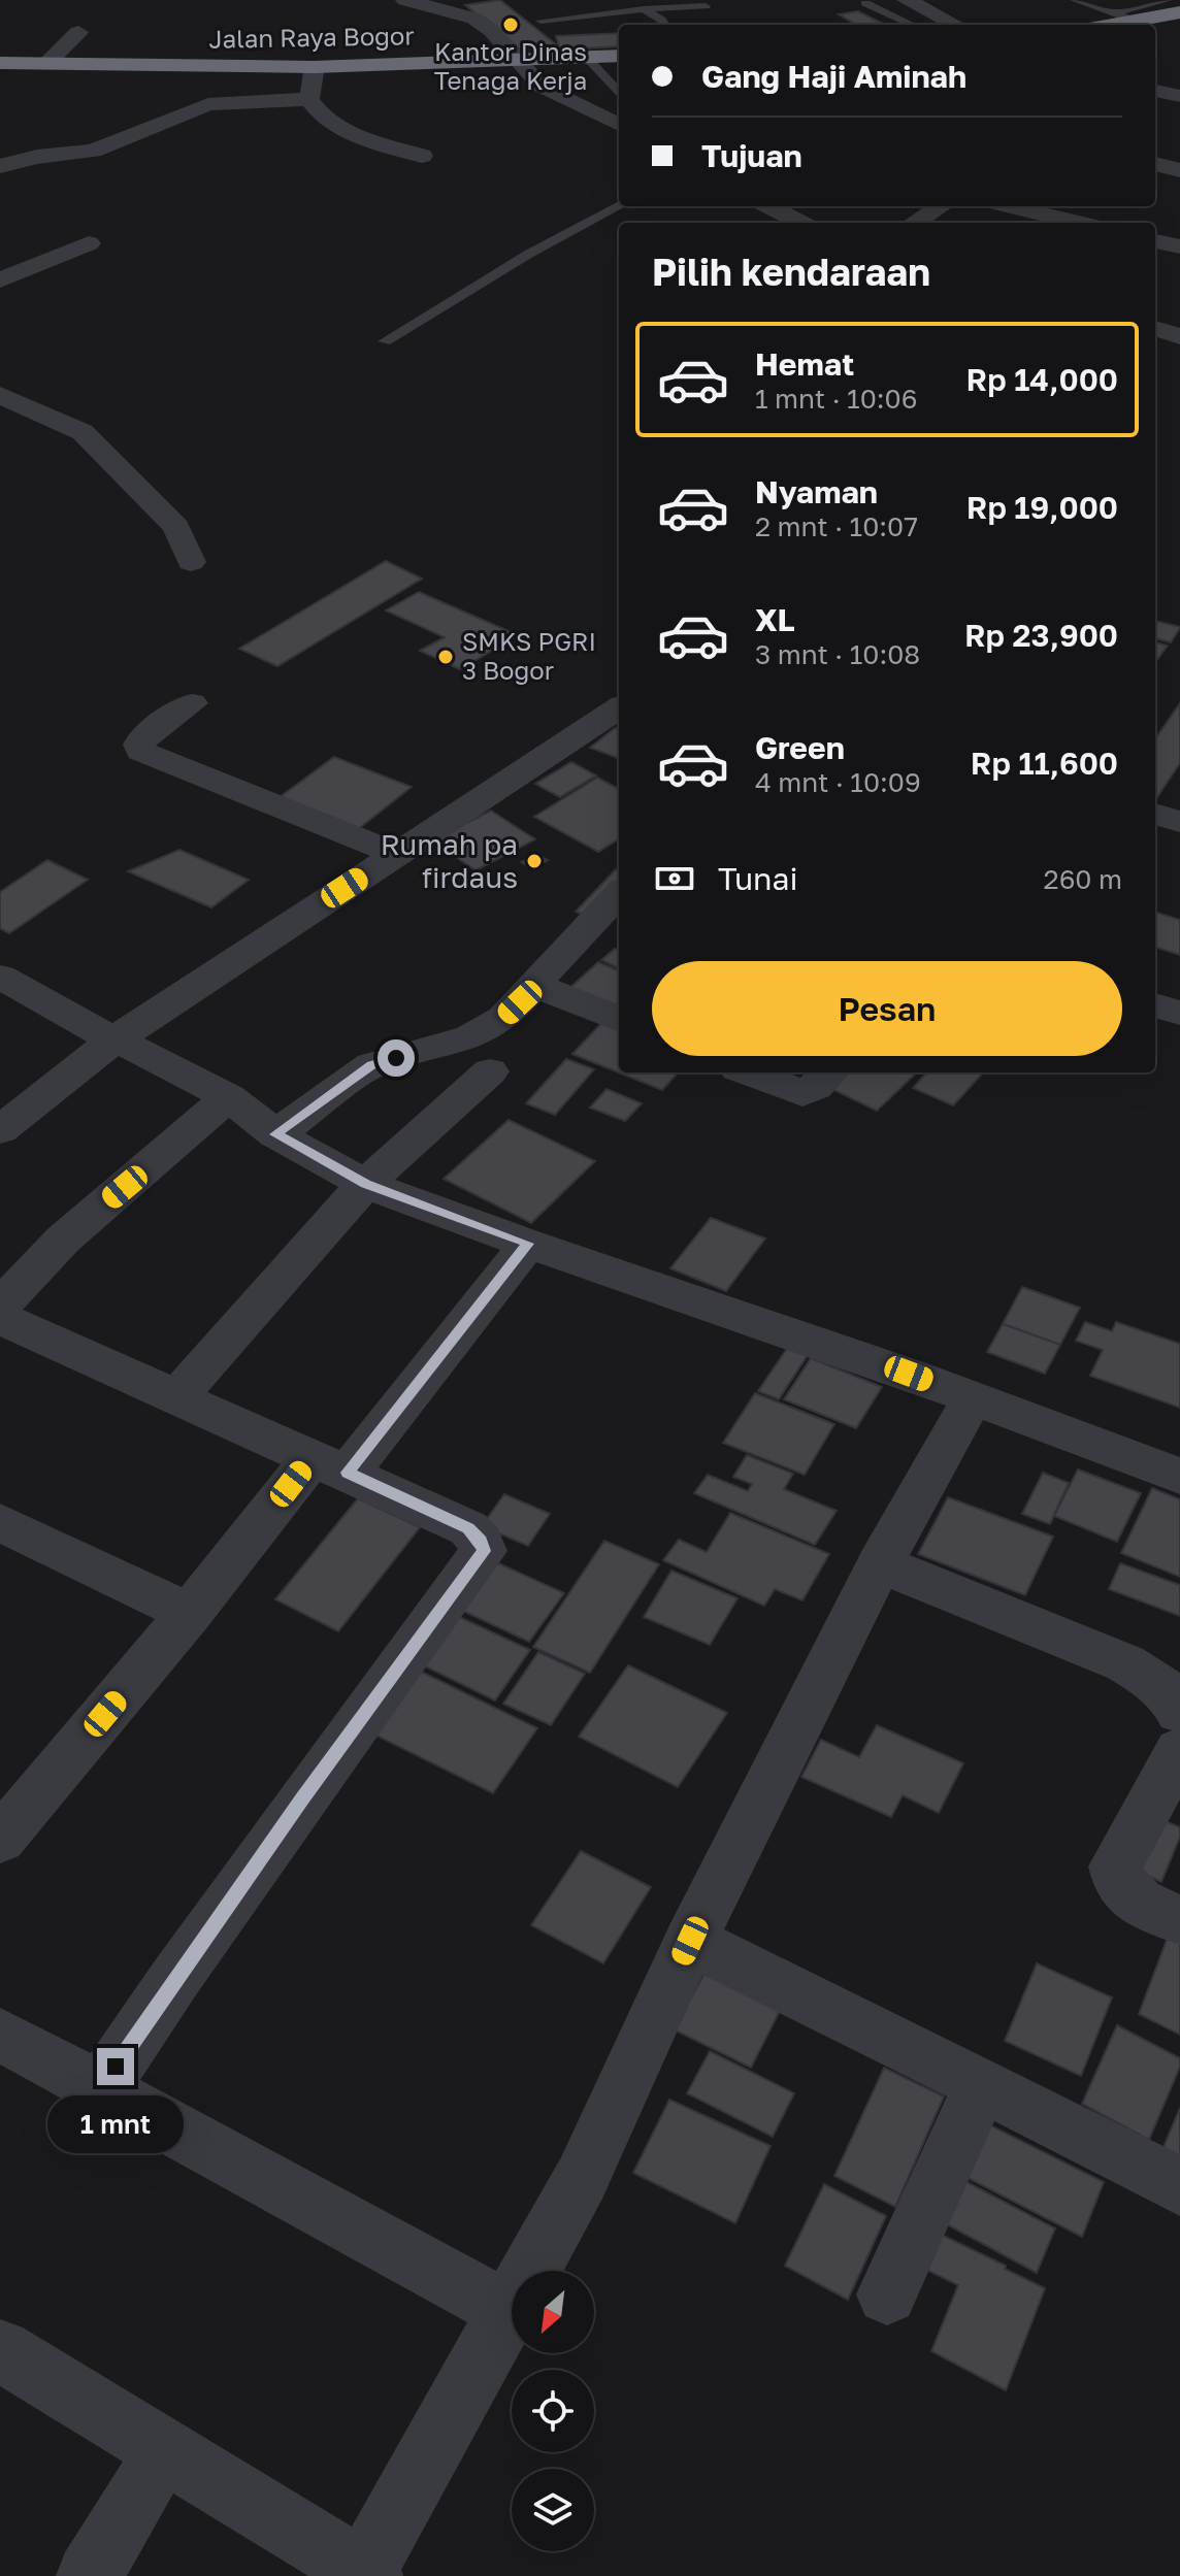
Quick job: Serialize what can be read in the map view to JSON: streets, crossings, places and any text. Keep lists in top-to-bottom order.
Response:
{
  "streets": {
    "highway": ["Jalan Raya Bogor"]
  },
  "places": ["Kantor Dinas Tenaga Kerja", "SMKS PGRI 3 Bogor", "Rumah pa firdaus"],
  "north": "bottom left",
  "page": {
    "banner": ["Gang Haji Aminah", "Tujuan"],
    "heading": "Pilih kendaraan",
    "list": [
      {
        "name": "Hemat",
        "note": "1 mnt · 10:06",
        "value": "Rp 14,000"
      },
      {
        "name": "Nyaman",
        "note": "2 mnt · 10:07",
        "value": "Rp 19,000"
      },
      {
        "name": "XL",
        "note": "3 mnt · 10:08",
        "value": "Rp 23,900"
      },
      {
        "name": "Green",
        "note": "4 mnt · 10:09",
        "value": "Rp 11,600"
      }
    ],
    "pay": ["Tunai", "260 m"],
    "buttons": "Pesan",
    "bubble": "1 mnt"
  }
}
